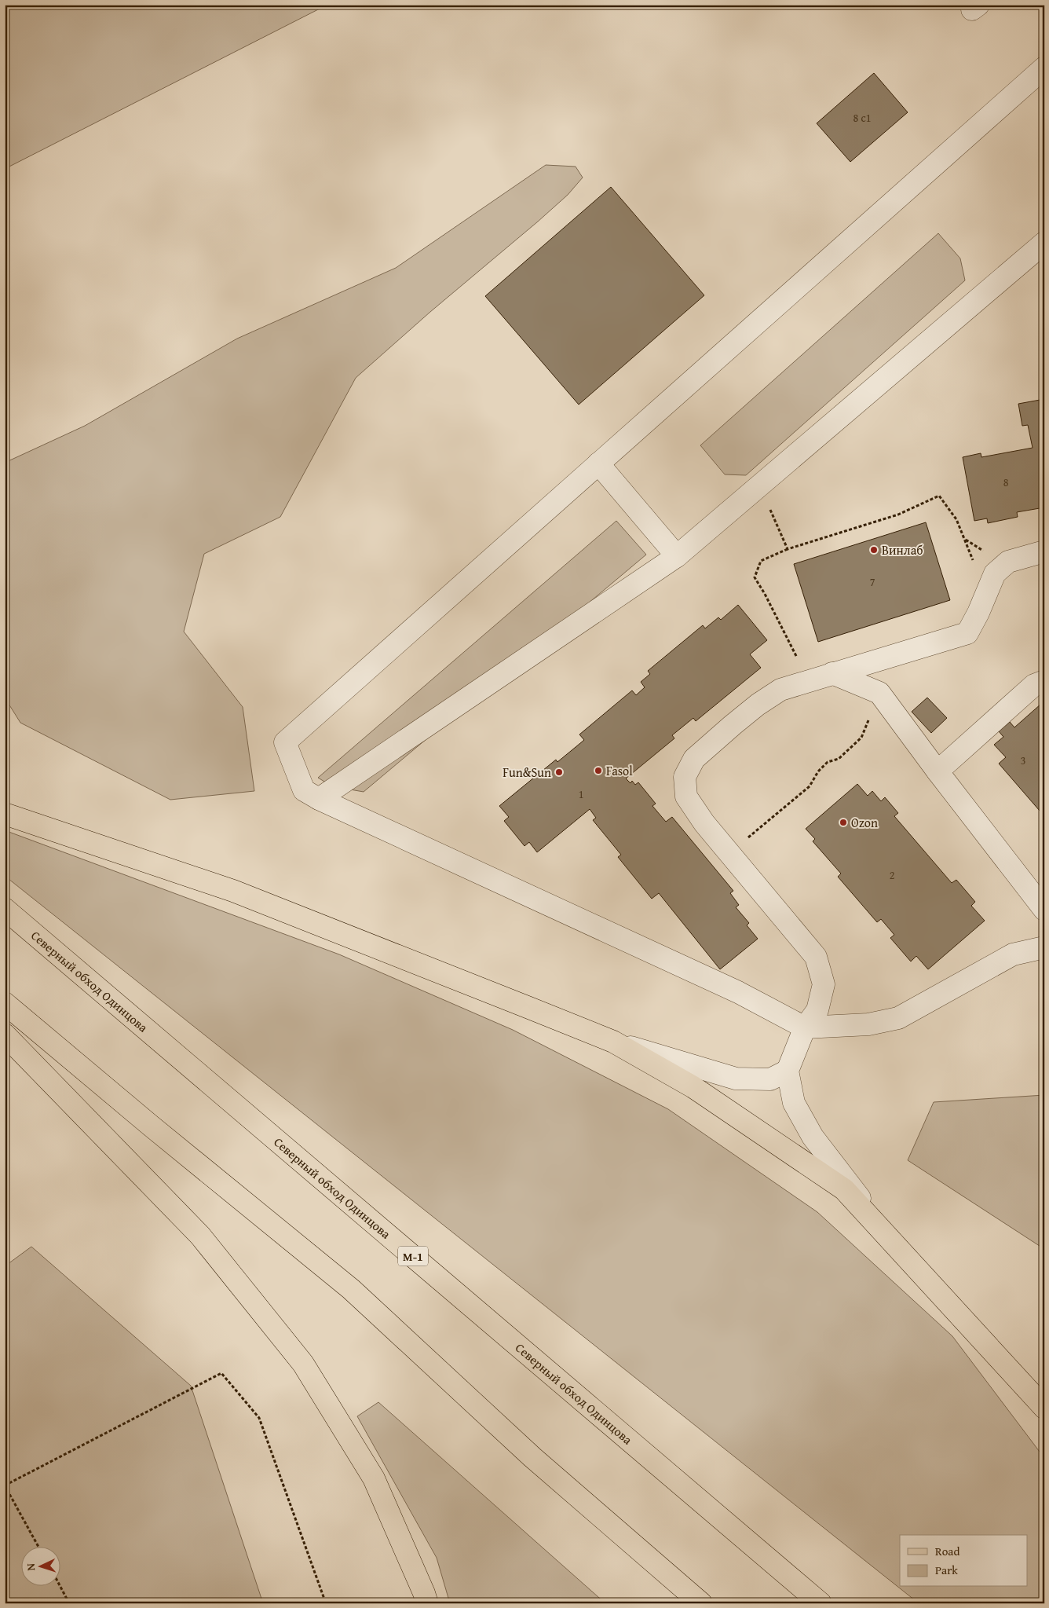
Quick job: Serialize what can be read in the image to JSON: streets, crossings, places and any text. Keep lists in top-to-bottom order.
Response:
{
  "streets": {
    "main road": ["Северный обход Одинцова", "М-1"]
  },
  "places": [
    "Винлаб",
    "Fasol",
    "Fun&Sun",
    "Ozon"
  ],
  "house_numbers": [
    "8 с1",
    "8",
    "7",
    "3",
    "1",
    "2"
  ],
  "legend": ["Road", "Park"],
  "north": "left"
}
